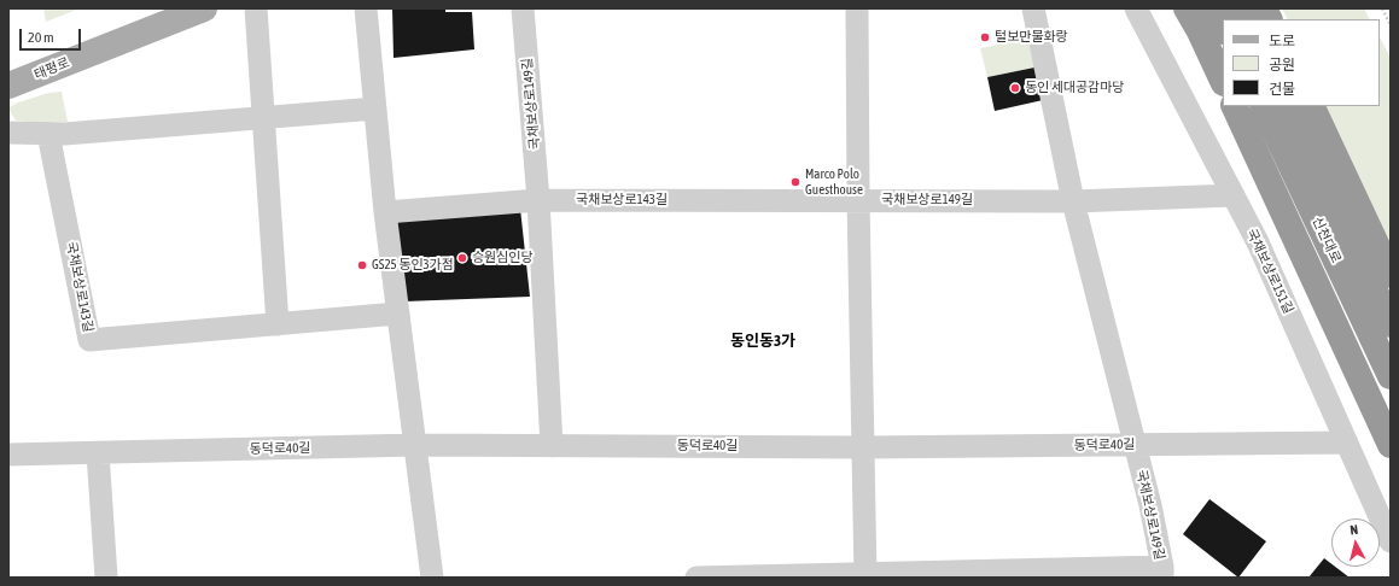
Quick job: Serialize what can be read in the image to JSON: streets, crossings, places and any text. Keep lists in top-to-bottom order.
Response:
{
  "streets": {
    "highway": ["신천대로"],
    "main road": ["태평로"],
    "street": [
      "국채보상로149길",
      "국채보상로143길",
      "국채보상로151길",
      "동덕로40길"
    ]
  },
  "crossings": [
    ["국채보상로149길", "국채보상로143길"],
    ["국채보상로149길", "국채보상로151길"],
    ["국채보상로149길", "동덕로40길"],
    ["국채보상로151길", "동덕로40길"]
  ],
  "districts": ["동인동3가"],
  "places": [
    "털보만물화랑",
    "동인 세대공감마당",
    "Marco Polo Guesthouse",
    "승원심인당",
    "GS25 동인3가점"
  ],
  "legend": ["도로", "공원", "건물"],
  "scale_bar": "20 m",
  "north": "top"
}
